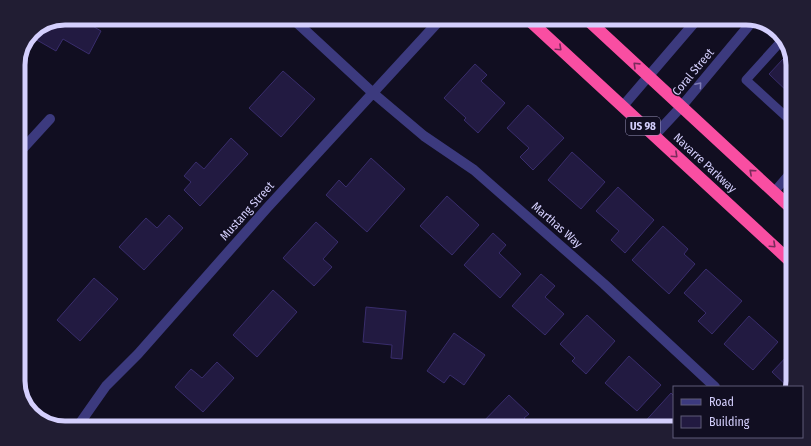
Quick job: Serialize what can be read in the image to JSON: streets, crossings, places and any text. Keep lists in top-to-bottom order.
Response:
{
  "streets": {
    "highway": ["US 98", "Navarre Parkway"],
    "street": ["Coral Street", "Mustang Street", "Marthas Way"]
  },
  "crossings": [
    ["Coral Street", "Navarre Parkway"],
    ["Mustang Street", "Marthas Way"]
  ],
  "legend": ["Road", "Building"]
}
